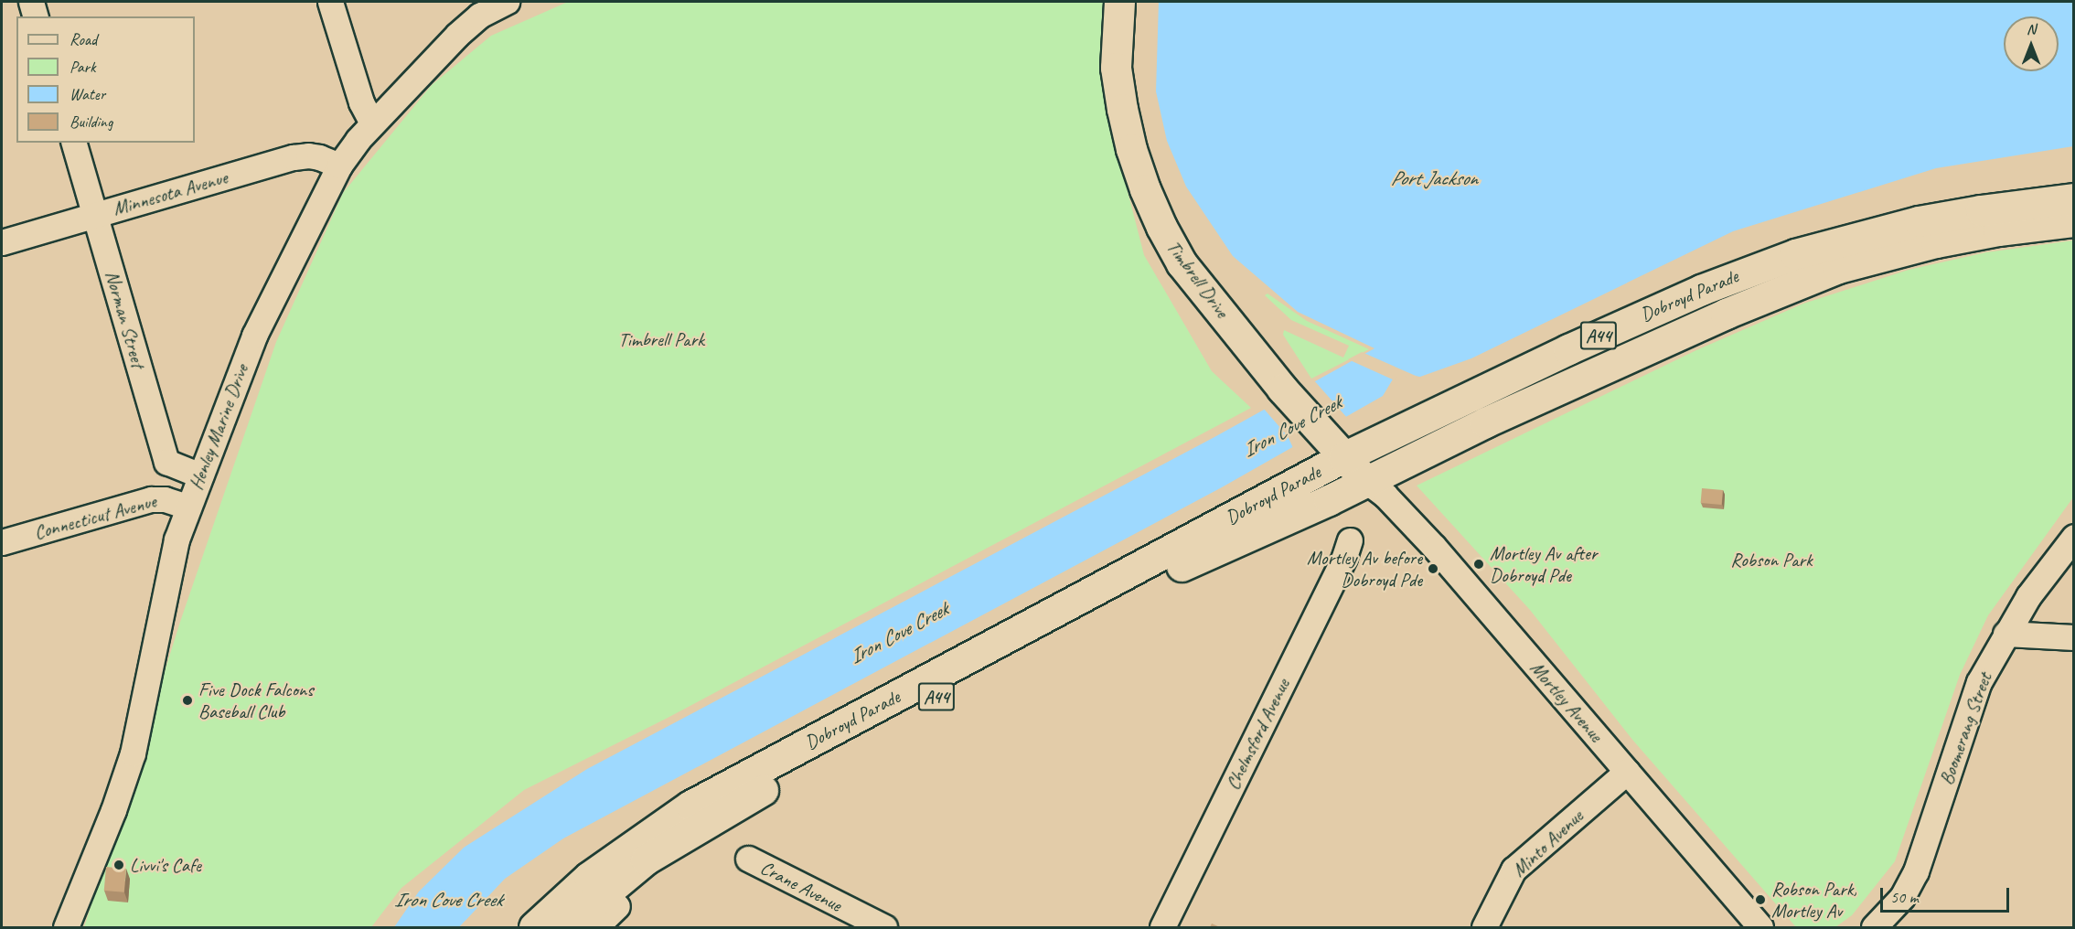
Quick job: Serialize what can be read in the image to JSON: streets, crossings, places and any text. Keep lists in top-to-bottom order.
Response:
{
  "streets": {
    "main road": ["Timbrell Drive", "Dobroyd Parade", "A44"],
    "street": [
      "Minnesota Avenue",
      "Norman Street",
      "Henley Marine Drive",
      "Connecticut Avenue",
      "Mortley Avenue",
      "Boomerang Street",
      "Chelmsford Avenue",
      "Minto Avenue",
      "Crane Avenue"
    ]
  },
  "crossings": [
    ["Minnesota Avenue", "Norman Street"],
    ["Minnesota Avenue", "Henley Marine Drive"],
    ["Timbrell Drive", "Dobroyd Parade"],
    ["Timbrell Drive", "Mortley Avenue"],
    ["Dobroyd Parade", "Mortley Avenue"],
    ["Norman Street", "Henley Marine Drive"],
    ["Henley Marine Drive", "Connecticut Avenue"],
    ["Mortley Avenue", "Minto Avenue"]
  ],
  "water": ["Port Jackson", "Iron Cove Creek"],
  "parks": ["Timbrell Park", "Robson Park"],
  "places": [
    "Mortley Av after Dobroyd Pde",
    "Mortley Av before Dobroyd Pde",
    "Five Dock Falcons Baseball Club",
    "Livvi's Cafe",
    "Robson Park, Mortley Av"
  ],
  "legend": [
    "Road",
    "Park",
    "Water",
    "Building"
  ],
  "scale_bar": "50 m",
  "north": "top"
}
